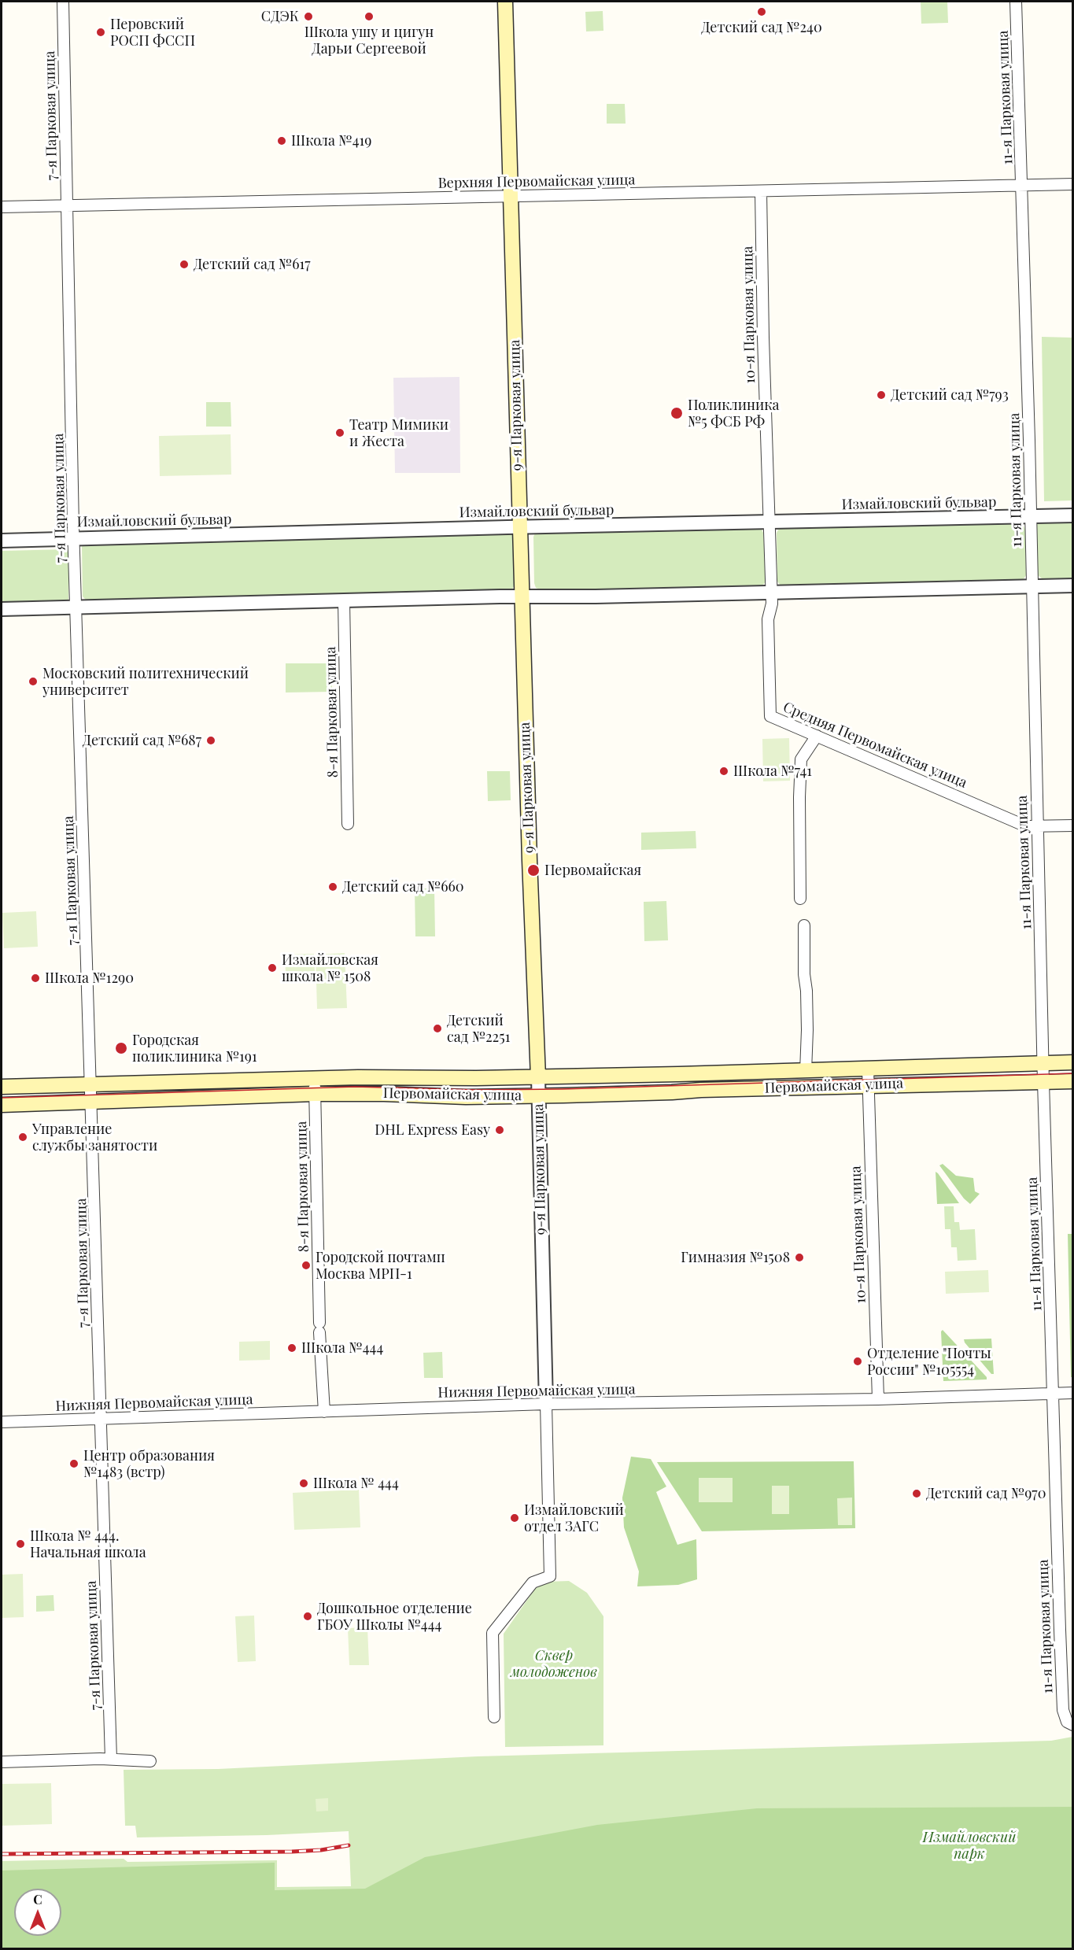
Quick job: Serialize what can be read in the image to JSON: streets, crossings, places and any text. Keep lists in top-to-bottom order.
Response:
{
  "streets": {
    "main road": ["9-я Парковая улица", "Первомайская улица"],
    "street": [
      "11-я Парковая улица",
      "7-я Парковая улица",
      "Верхняя Первомайская улица",
      "10-я Парковая улица",
      "Измайловский бульвар",
      "8-я Парковая улица",
      "Средняя Первомайская улица",
      "Нижняя Первомайская улица"
    ]
  },
  "crossings": [
    ["11-я Парковая улица", "Верхняя Первомайская улица"],
    ["11-я Парковая улица", "Измайловский бульвар"],
    ["11-я Парковая улица", "Средняя Первомайская улица"],
    ["11-я Парковая улица", "Первомайская улица"],
    ["11-я Парковая улица", "Нижняя Первомайская улица"],
    ["7-я Парковая улица", "Верхняя Первомайская улица"],
    ["7-я Парковая улица", "Измайловский бульвар"],
    ["7-я Парковая улица", "Первомайская улица"],
    ["7-я Парковая улица", "Нижняя Первомайская улица"],
    ["Верхняя Первомайская улица", "10-я Парковая улица"],
    ["Верхняя Первомайская улица", "9-я Парковая улица"],
    ["10-я Парковая улица", "Измайловский бульвар"],
    ["10-я Парковая улица", "Средняя Первомайская улица"],
    ["10-я Парковая улица", "Первомайская улица"],
    ["10-я Парковая улица", "Нижняя Первомайская улица"],
    ["9-я Парковая улица", "Измайловский бульвар"],
    ["9-я Парковая улица", "Первомайская улица"],
    ["9-я Парковая улица", "Нижняя Первомайская улица"],
    ["Измайловский бульвар", "Средняя Первомайская улица"],
    ["8-я Парковая улица", "Первомайская улица"],
    ["8-я Парковая улица", "Нижняя Первомайская улица"]
  ],
  "parks": ["Сквер молодоженов", "Измайловский парк"],
  "places": [
    "Детский сад №240",
    "СДЭК",
    "Школа ушу и цигун Дарьи Сергеевой",
    "Перовский РОСП ФССП",
    "Школа №419",
    "Детский сад №617",
    "Детский сад №793",
    "Поликлиника №5 ФСБ РФ",
    "Театр Мимики и Жеста",
    "Московский политехнический университет",
    "Детский сад №687",
    "Школа №741",
    "Первомайская",
    "Детский сад №660",
    "Измайловская школа № 1508",
    "Школа №1290",
    "Детский сад №2251",
    "Городская поликлиника №191",
    "DHL Express Easy",
    "Управление cлужбы занятости",
    "Гимназия №1508",
    "Городской почтамп Москва МРП-1",
    "Школа №444",
    "Отделение \"Почты России\" №105554",
    "Центр образования №1483 (встр)",
    "Школа № 444",
    "Детский сад №970",
    "Измайловский отдел ЗАГС",
    "Школа № 444. Начальная школа",
    "Дошкольное отделение ГБОУ Школы №444"
  ],
  "north": "top"
}
